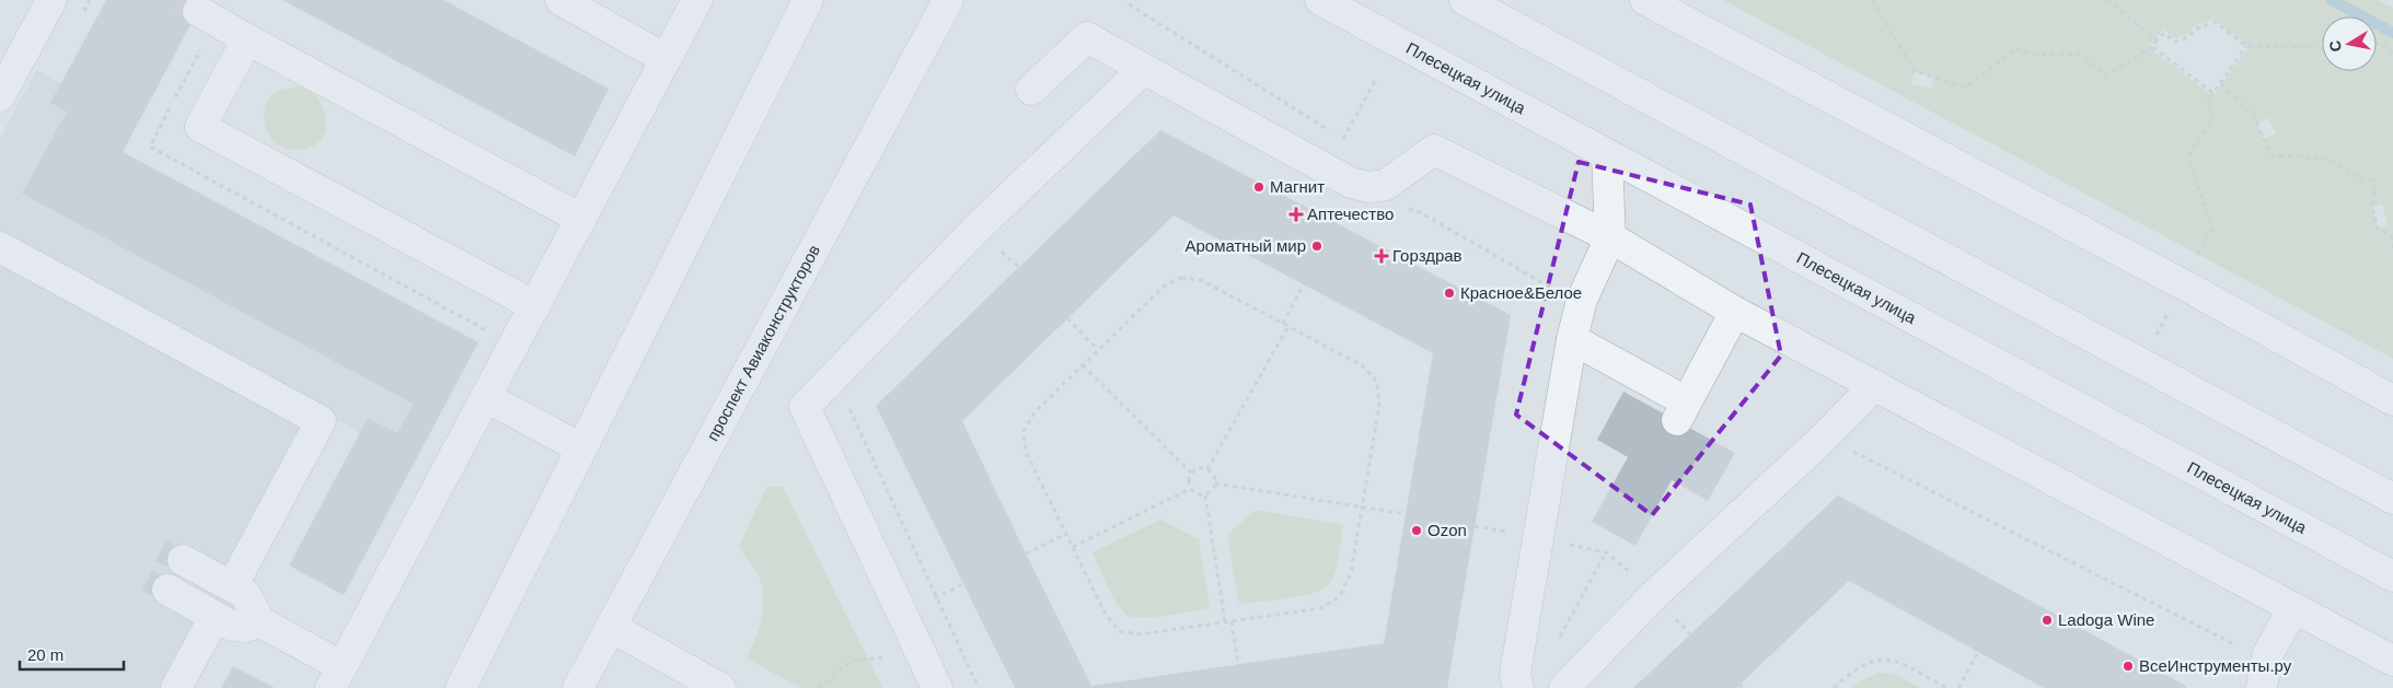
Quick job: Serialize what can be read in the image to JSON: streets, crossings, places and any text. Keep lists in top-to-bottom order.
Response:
{
  "streets": {
    "street": ["Плесецкая улица", "проспект Авиаконструкторов"]
  },
  "places": {
    "other": [
      "Магнит",
      "Ароматный мир",
      "Красное&Белое",
      "Ozon",
      "Ladoga Wine",
      "ВсеИнструменты.ру"
    ],
    "health": ["Аптечество", "Горздрав"]
  },
  "scale_bar": "20 m",
  "north": "left"
}
